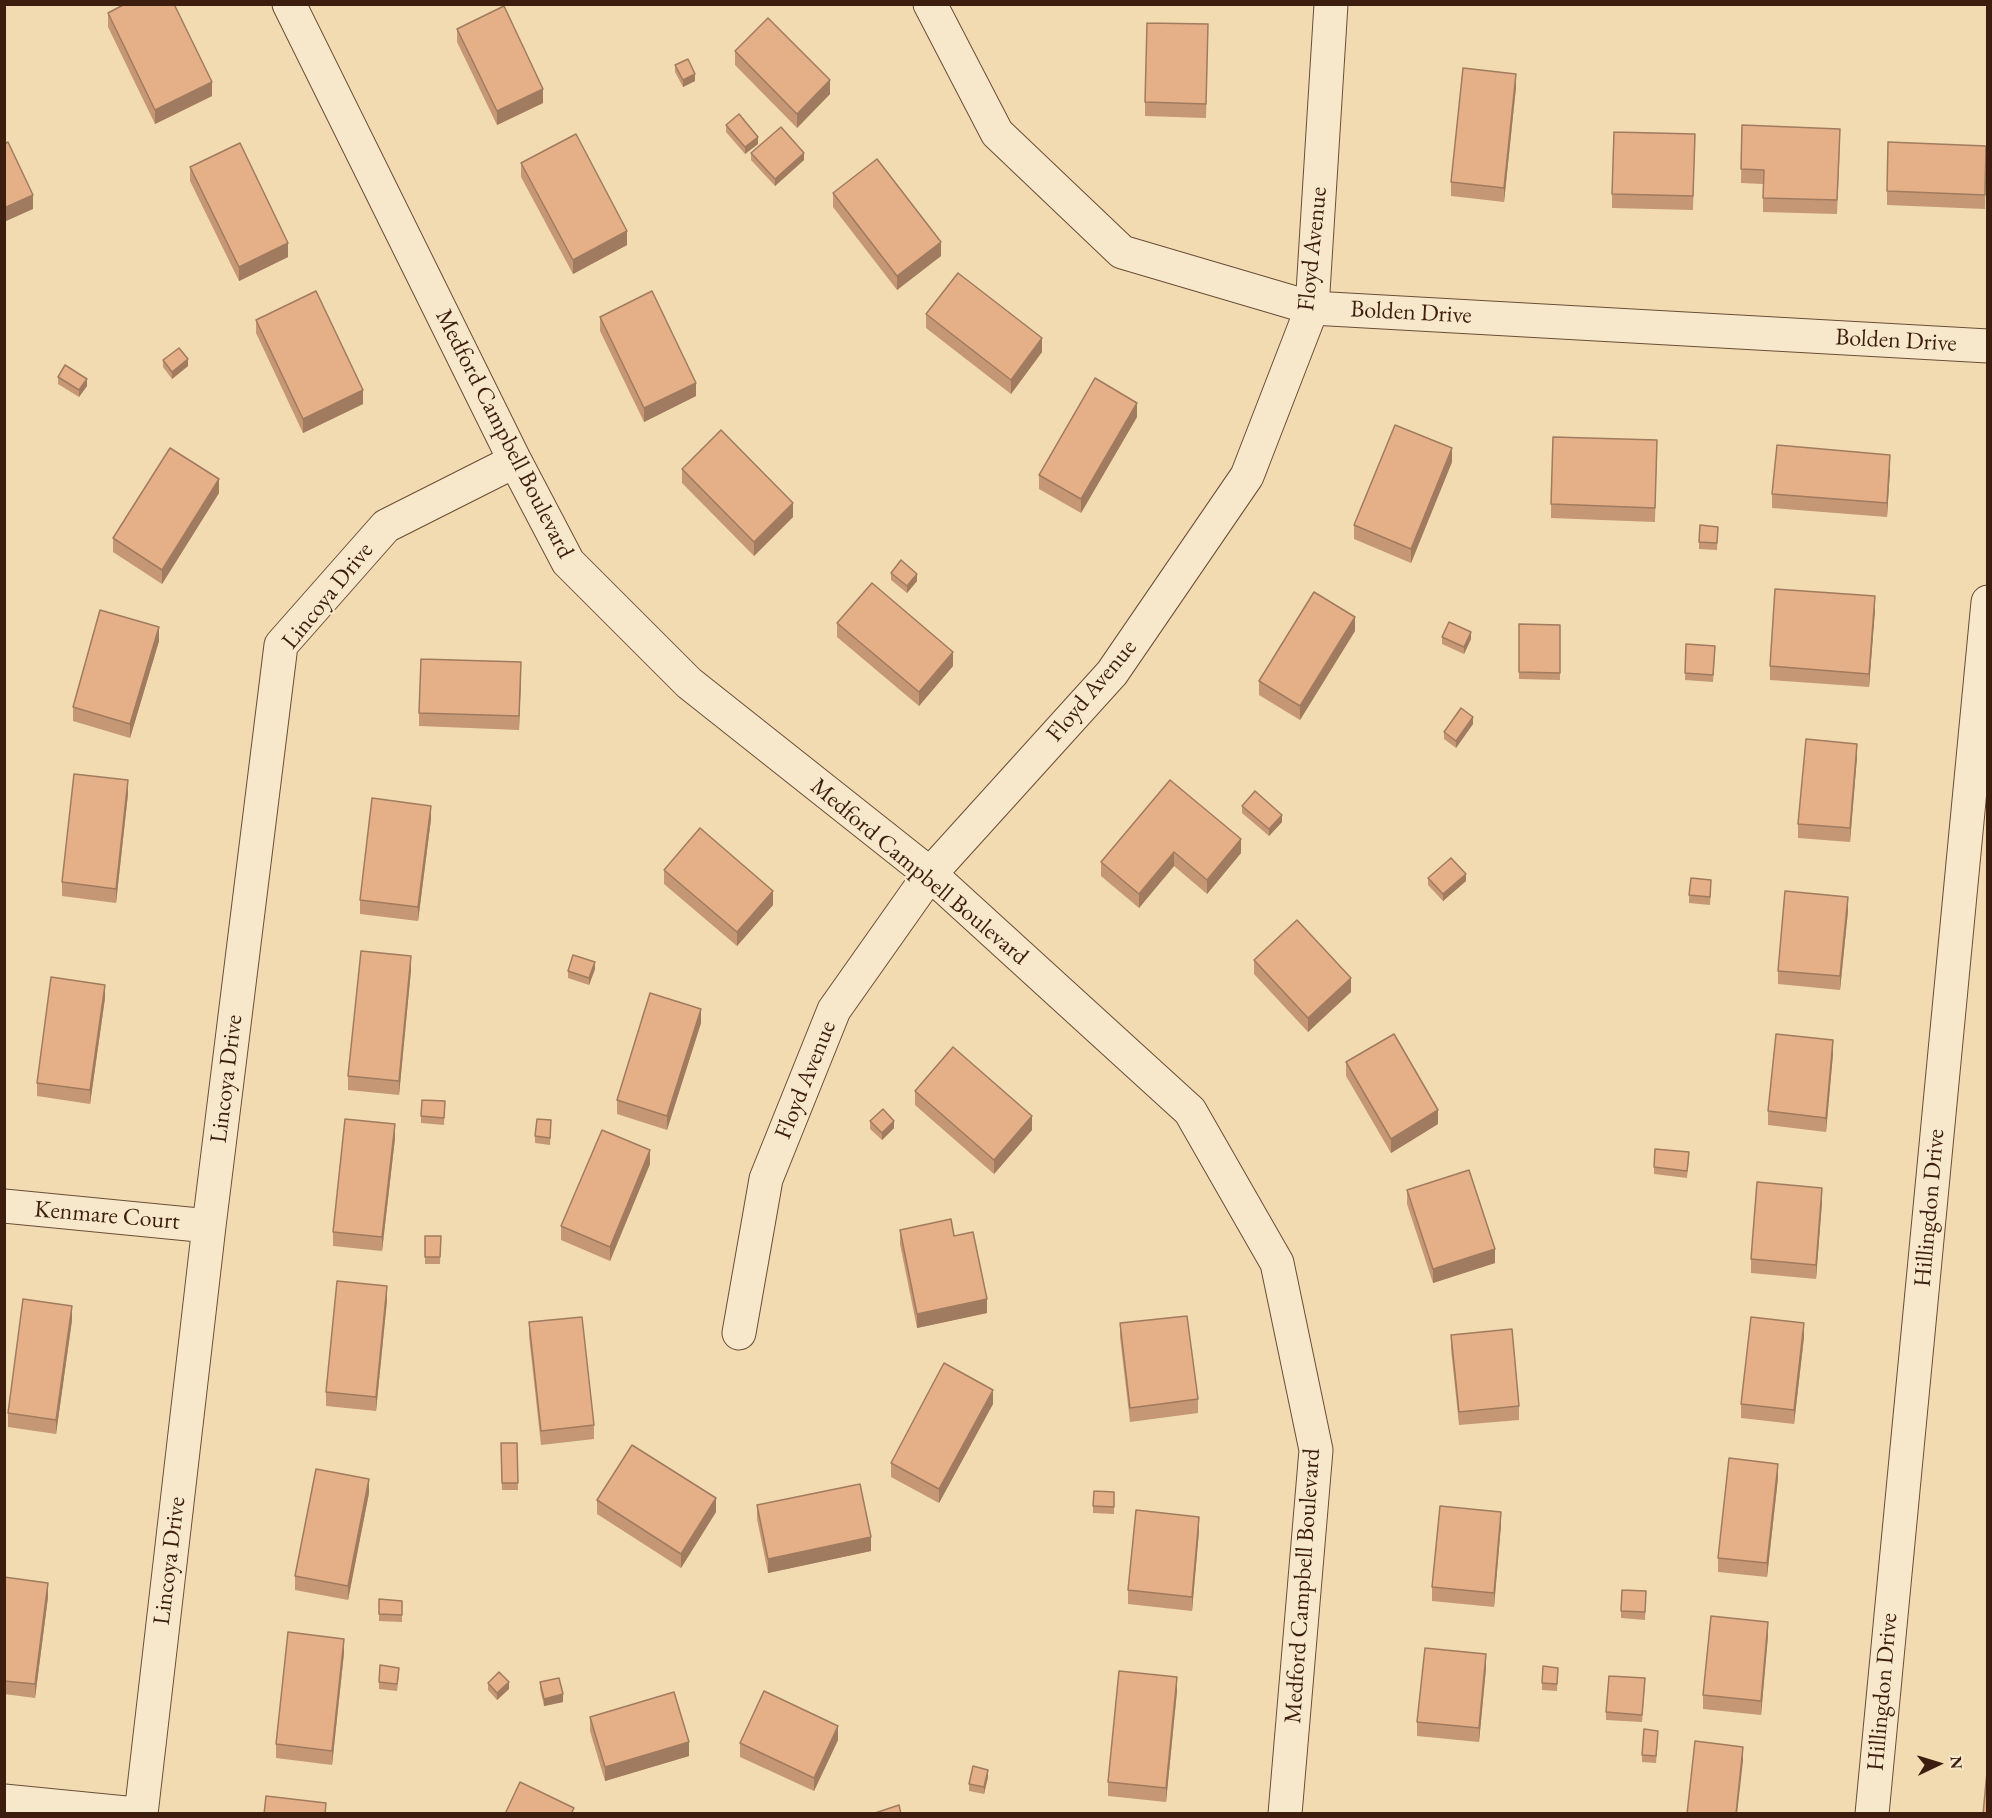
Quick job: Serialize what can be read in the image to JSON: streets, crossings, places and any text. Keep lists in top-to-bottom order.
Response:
{
  "streets": {
    "street": [
      "Floyd Avenue",
      "Bolden Drive",
      "Medford Campbell Boulevard",
      "Lincoya Drive",
      "Hillingdon Drive",
      "Kenmare Court"
    ]
  },
  "crossings": [
    ["Floyd Avenue", "Bolden Drive"],
    ["Floyd Avenue", "Medford Campbell Boulevard"],
    ["Medford Campbell Boulevard", "Lincoya Drive"],
    ["Lincoya Drive", "Kenmare Court"]
  ],
  "north": "right"
}
